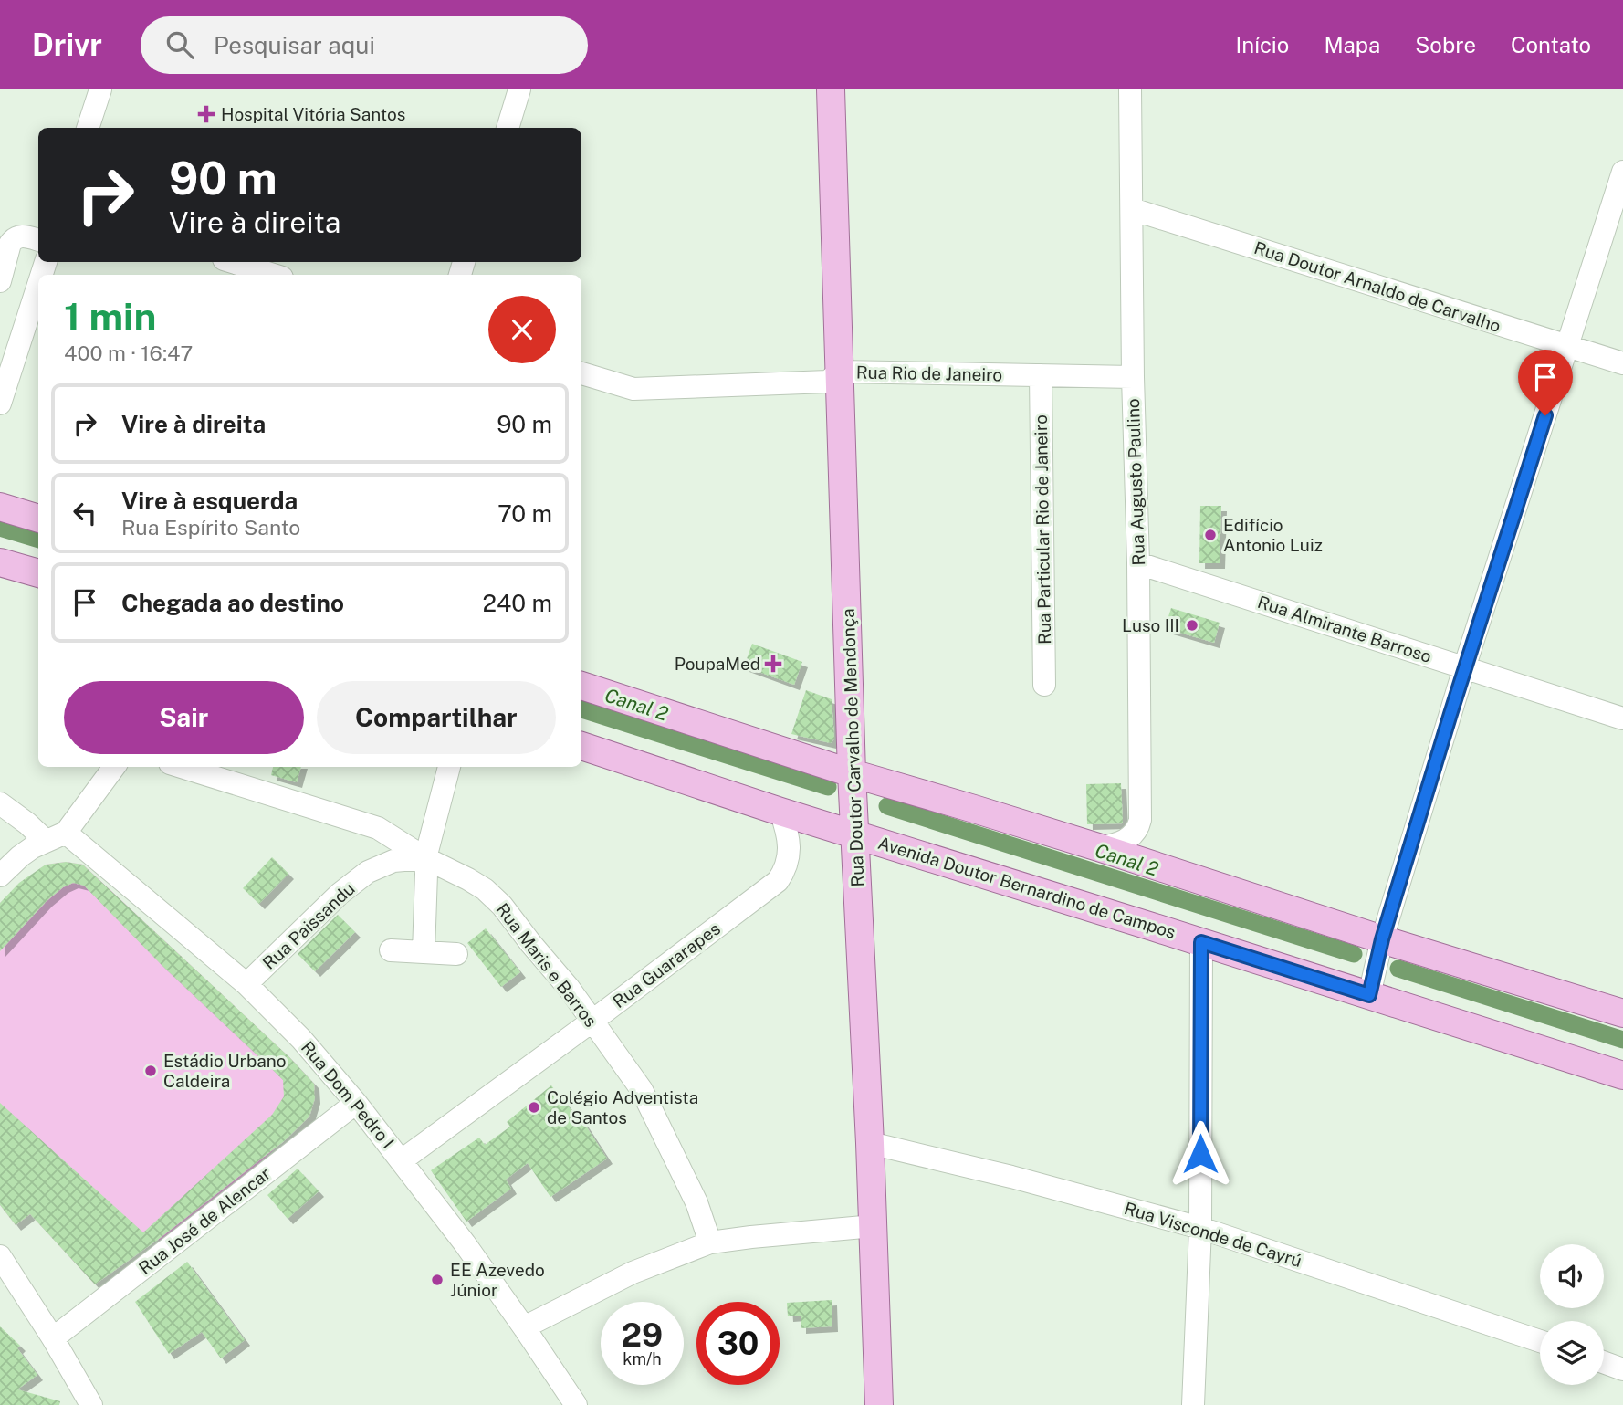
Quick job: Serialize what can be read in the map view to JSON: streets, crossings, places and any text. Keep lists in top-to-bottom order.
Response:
{
  "streets": {
    "main road": ["Rua Doutor Carvalho de Mendonça", "Avenida Doutor Bernardino de Campos"],
    "street": [
      "Rua Doutor Arnaldo de Carvalho",
      "Rua Rio de Janeiro",
      "Rua Augusto Paulino",
      "Rua Particular Rio de Janeiro",
      "Rua Almirante Barroso",
      "Rua Paissandu",
      "Rua Maris e Barros",
      "Rua Guararapes",
      "Rua Dom Pedro I",
      "Rua José de Alencar",
      "Rua Visconde de Cayrú"
    ]
  },
  "crossings": [
    ["Rua Doutor Arnaldo de Carvalho", "Rua Augusto Paulino"],
    ["Rua Rio de Janeiro", "Rua Augusto Paulino"],
    ["Rua Rio de Janeiro", "Rua Particular Rio de Janeiro"],
    ["Rua Rio de Janeiro", "Rua Doutor Carvalho de Mendonça"],
    ["Rua Augusto Paulino", "Rua Almirante Barroso"],
    ["Rua Doutor Carvalho de Mendonça", "Avenida Doutor Bernardino de Campos"],
    ["Rua Doutor Carvalho de Mendonça", "Rua Visconde de Cayrú"],
    ["Avenida Doutor Bernardino de Campos", "Rua Guararapes"],
    ["Rua Paissandu", "Rua Maris e Barros"],
    ["Rua Paissandu", "Rua Dom Pedro I"],
    ["Rua Maris e Barros", "Rua Guararapes"],
    ["Rua Guararapes", "Rua Dom Pedro I"],
    ["Rua Dom Pedro I", "Rua José de Alencar"]
  ],
  "water": ["Canal 2"],
  "places": {
    "health": ["Hospital Vitória Santos", "PoupaMed"],
    "other": [
      "Edifício Antonio Luiz",
      "Luso III",
      "Estádio Urbano Caldeira",
      "Colégio Adventista de Santos",
      "EE Azevedo Júnior"
    ]
  },
  "page": {
    "header": "Drivr",
    "search": "Pesquisar aqui",
    "nav": [
      "Início",
      "Mapa",
      "Sobre",
      "Contato"
    ],
    "turn": ["90 m", "Vire à direita"],
    "heading": ["1 min", "400 m · 16:47"],
    "list": [
      {
        "name": "Vire à direita",
        "value": "90 m"
      },
      {
        "name": "Vire à esquerda",
        "note": "Rua Espírito Santo",
        "value": "70 m"
      },
      {
        "name": "Chegada ao destino",
        "value": "240 m"
      }
    ],
    "buttons": ["Sair", "Compartilhar"],
    "speed": "29 km/h",
    "limit": "30"
  }
}
